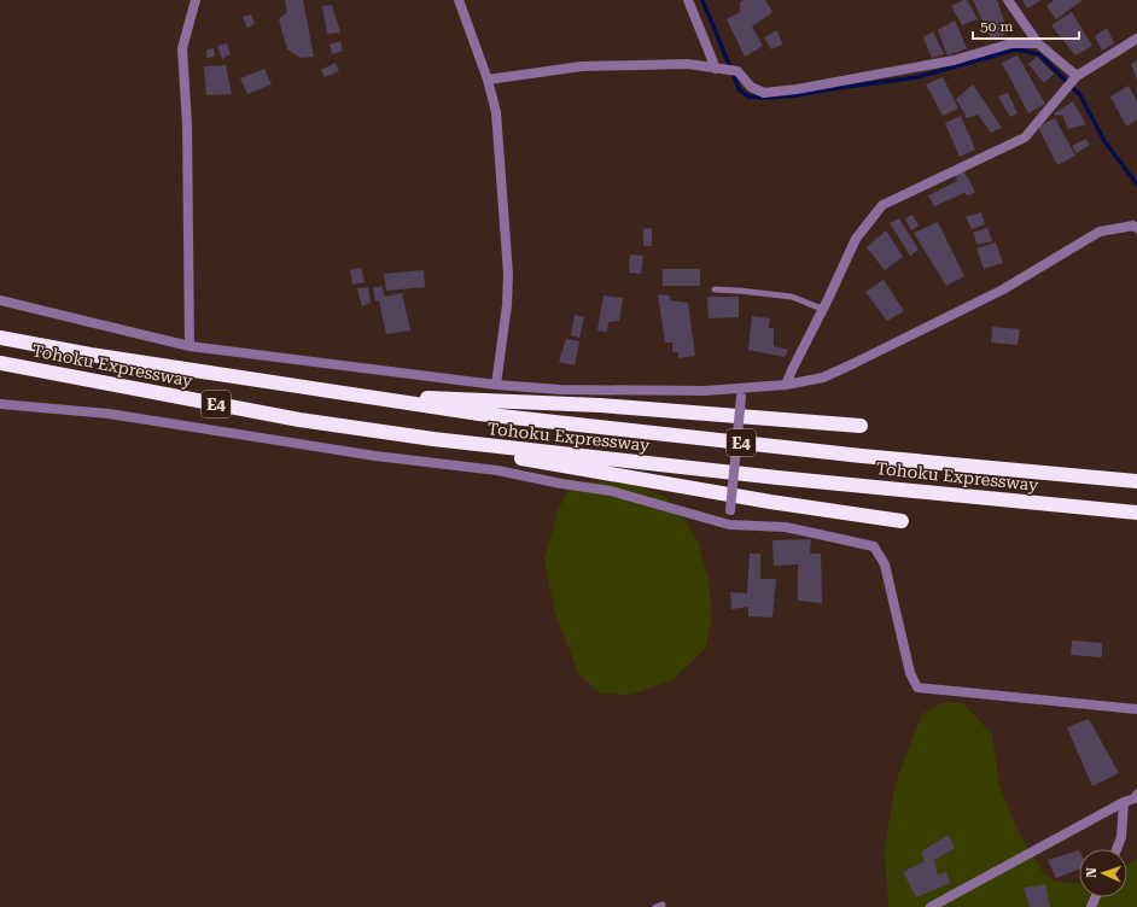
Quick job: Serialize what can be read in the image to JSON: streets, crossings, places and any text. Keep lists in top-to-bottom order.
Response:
{
  "streets": {
    "highway": ["Tohoku Expressway", "E4"]
  },
  "scale_bar": "50 m",
  "north": "left"
}
